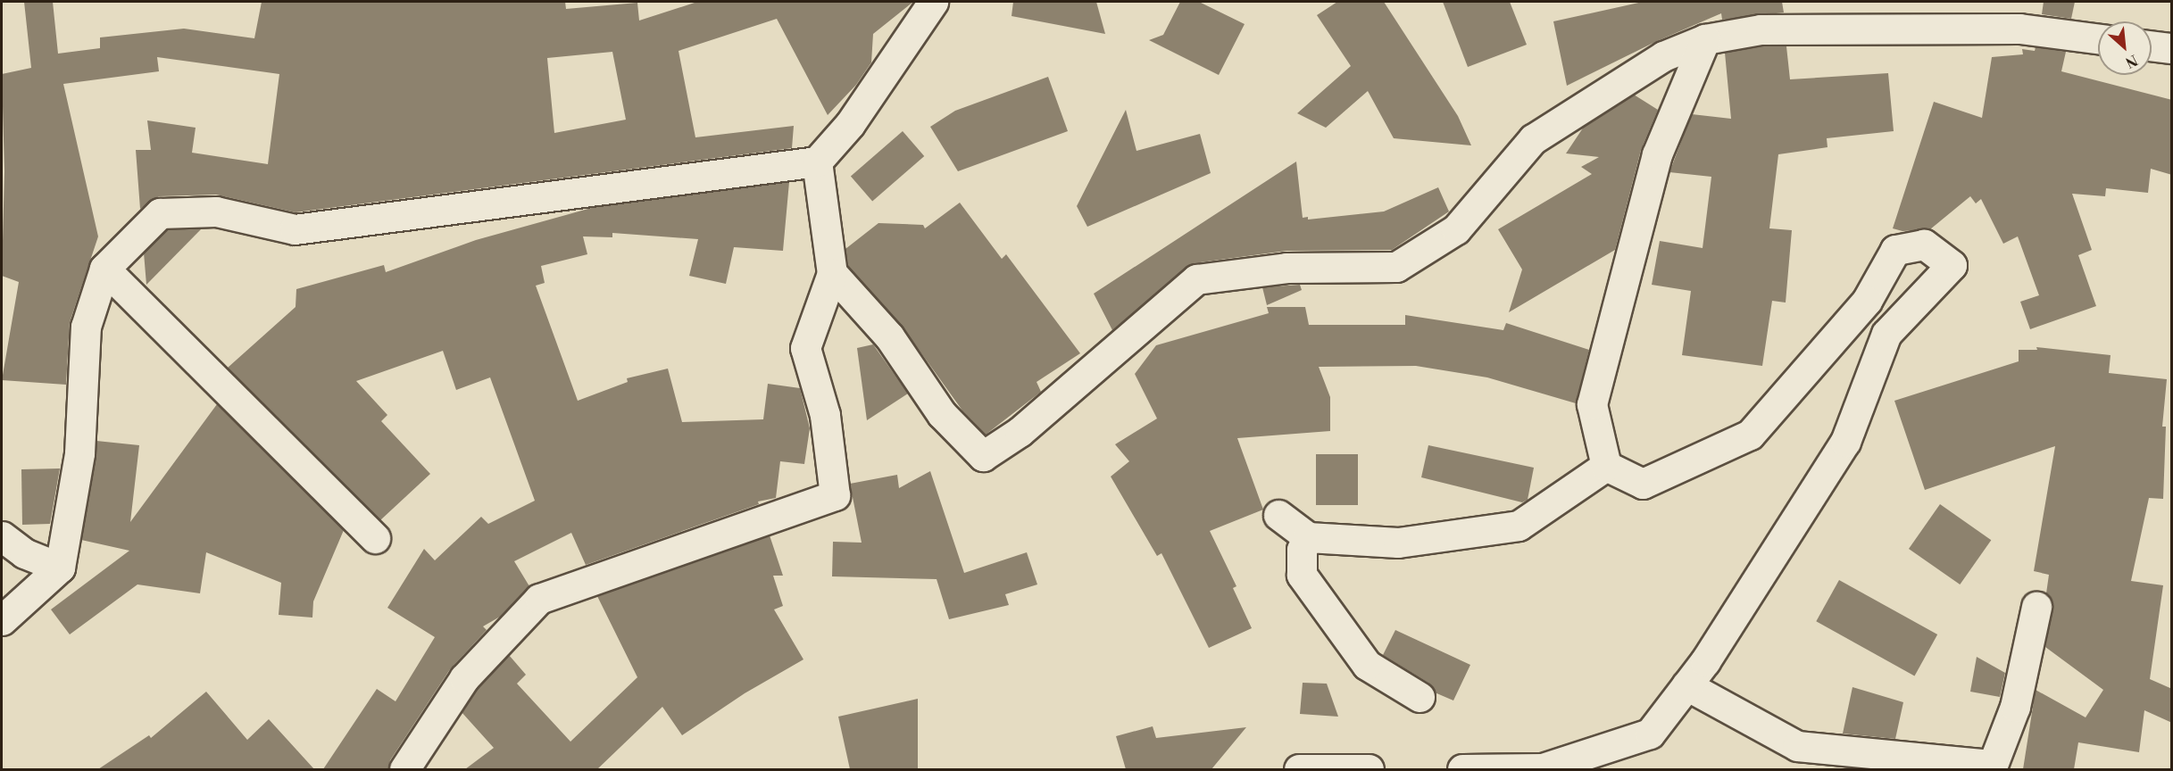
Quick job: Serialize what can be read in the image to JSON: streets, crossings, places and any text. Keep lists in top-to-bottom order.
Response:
{
  "north": "bottom right"
}
